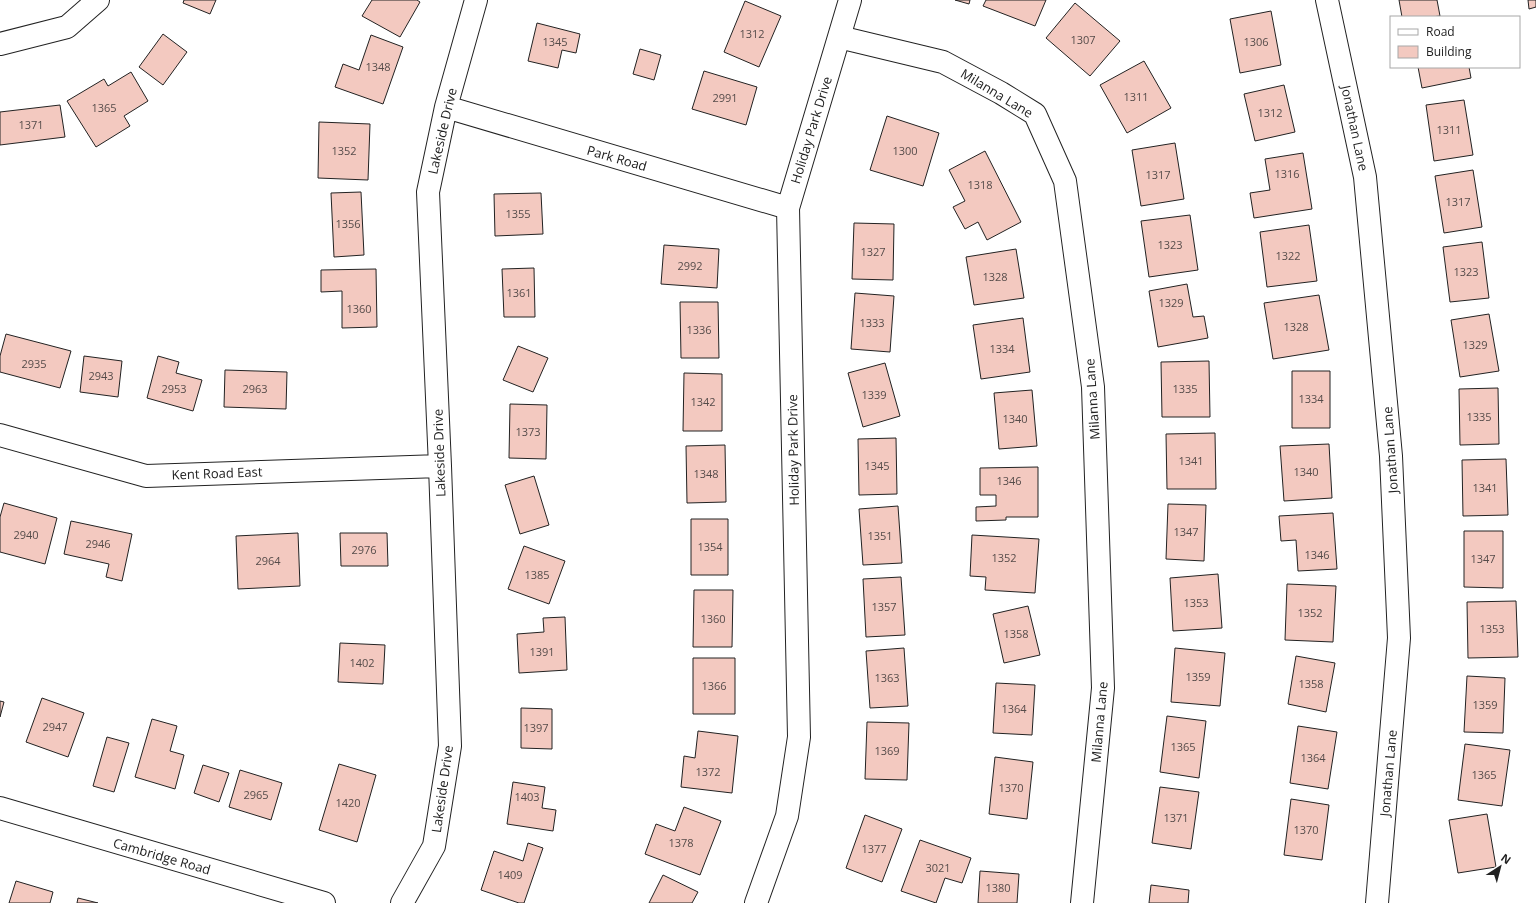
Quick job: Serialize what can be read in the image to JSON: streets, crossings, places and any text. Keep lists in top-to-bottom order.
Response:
{
  "streets": {
    "street": [
      "Milanna Lane",
      "Jonathan Lane",
      "Holiday Park Drive",
      "Lakeside Drive",
      "Park Road",
      "Kent Road East",
      "Cambridge Road"
    ]
  },
  "crossings": [
    ["Milanna Lane", "Holiday Park Drive"],
    ["Holiday Park Drive", "Park Road"],
    ["Lakeside Drive", "Park Road"],
    ["Lakeside Drive", "Kent Road East"]
  ],
  "house_numbers": [
    "1312",
    "1307",
    "1345",
    "1306",
    "1348",
    "1311",
    "2991",
    "1365",
    "1312",
    "1371",
    "1311",
    "1352",
    "1300",
    "1316",
    "1317",
    "1318",
    "1317",
    "1355",
    "1356",
    "1323",
    "1327",
    "1322",
    "2992",
    "1323",
    "1328",
    "1361",
    "1329",
    "1360",
    "1333",
    "1328",
    "1336",
    "1329",
    "1334",
    "2935",
    "2943",
    "2953",
    "2963",
    "1335",
    "1339",
    "1334",
    "1342",
    "1335",
    "1340",
    "1373",
    "1341",
    "1345",
    "1340",
    "1348",
    "1346",
    "1341",
    "1347",
    "2940",
    "1351",
    "2946",
    "1354",
    "2976",
    "1346",
    "1352",
    "1347",
    "2964",
    "1385",
    "1353",
    "1357",
    "1352",
    "1360",
    "1353",
    "1358",
    "1391",
    "1402",
    "1359",
    "1363",
    "1358",
    "1366",
    "1359",
    "1364",
    "2947",
    "1397",
    "1365",
    "1369",
    "1364",
    "1372",
    "1365",
    "1370",
    "2965",
    "1403",
    "1420",
    "1371",
    "1370",
    "1378",
    "1377",
    "3021",
    "1409",
    "1380"
  ],
  "legend": ["Road", "Building"],
  "north": "top right"
}
